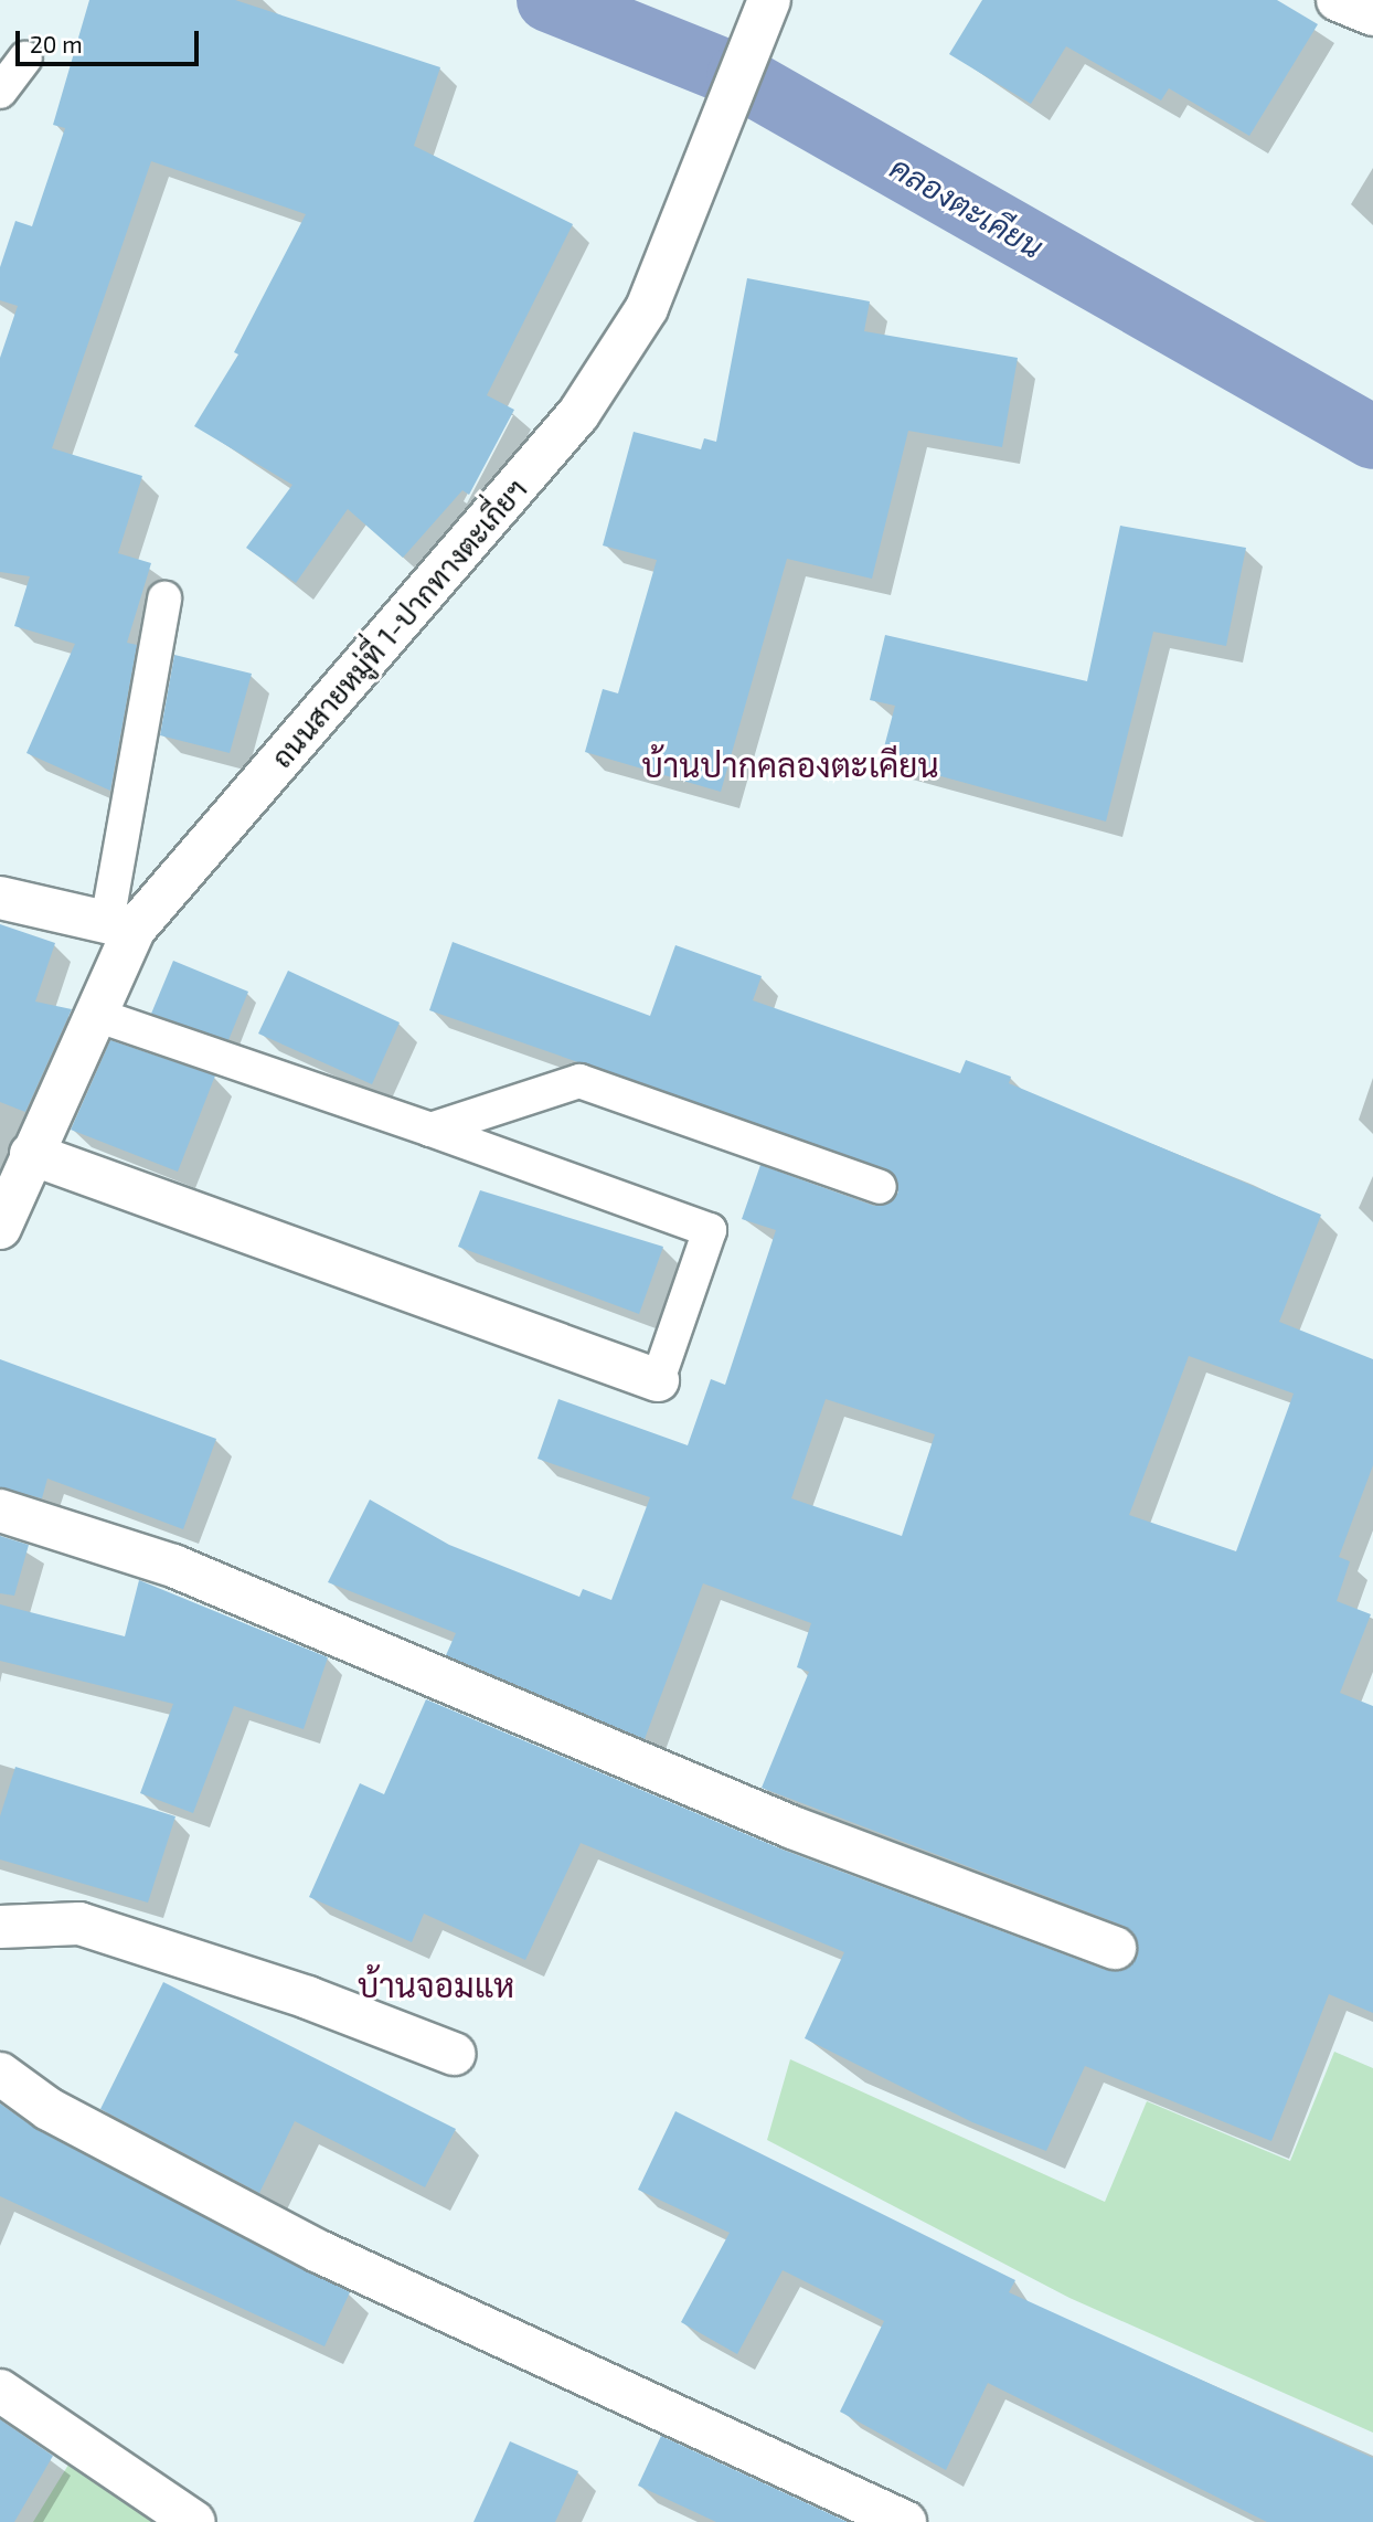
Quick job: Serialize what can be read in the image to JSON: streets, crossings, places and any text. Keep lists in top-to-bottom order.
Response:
{
  "streets": {
    "street": ["ถนนสายหมู่ที่ 1-ปากทางตะเกี่ยฯ"]
  },
  "districts": ["บ้านปากคลองตะเคียน", "บ้านจอมแห"],
  "water": ["คลองตะเคียน"],
  "scale_bar": "20 m"
}
